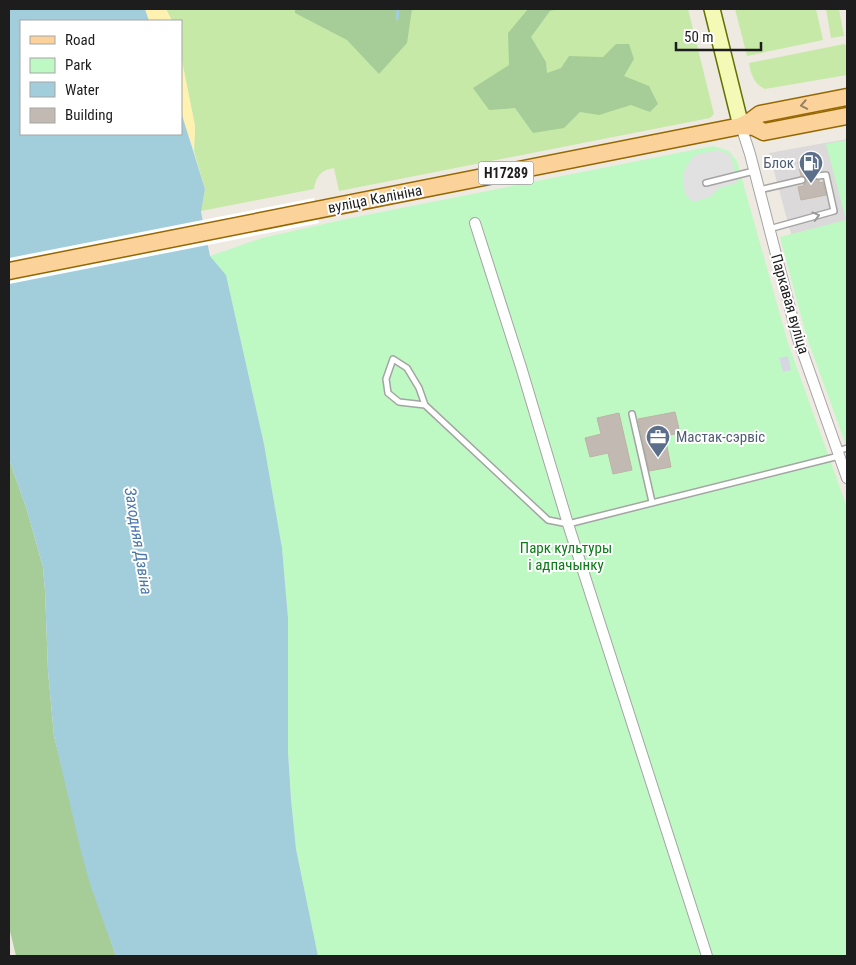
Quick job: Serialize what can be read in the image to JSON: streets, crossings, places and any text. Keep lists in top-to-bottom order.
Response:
{
  "streets": {
    "main road": ["Н17289", "вуліца Калініна"],
    "street": ["Паркавая вуліца"]
  },
  "crossings": [
    ["вуліца Калініна", "Паркавая вуліца"]
  ],
  "water": ["Заходняя Дзвіна"],
  "parks": ["Парк культуры і адпачынку"],
  "places": {
    "fuel station": ["Блок"],
    "office": ["Мастак-сэрвіс"]
  },
  "legend": [
    "Road",
    "Park",
    "Water",
    "Building"
  ],
  "scale_bar": "50 m"
}
